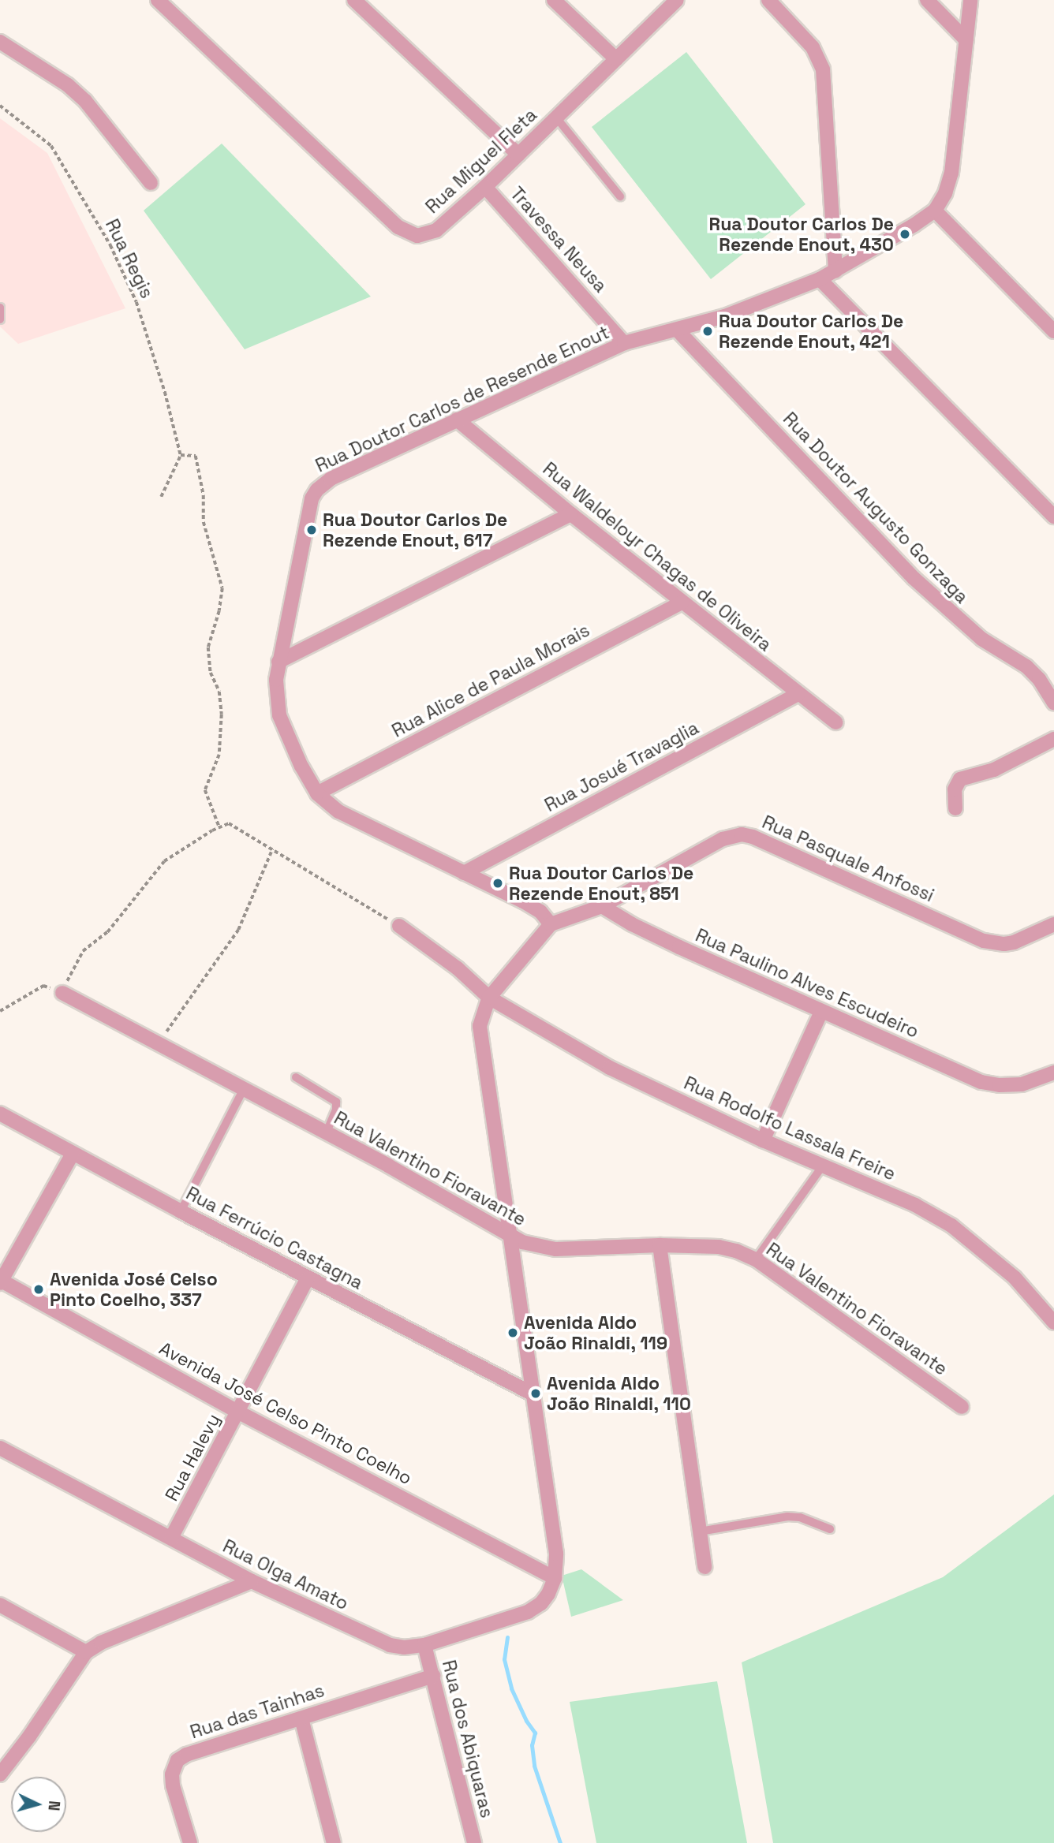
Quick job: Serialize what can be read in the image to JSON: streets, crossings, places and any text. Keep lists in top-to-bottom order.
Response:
{
  "streets": {
    "street": [
      "Rua Miguel Fleta",
      "Travessa Neusa",
      "Rua Doutor Carlos de Resende Enout",
      "Rua Doutor Augusto Gonzaga",
      "Rua Waldeloyr Chagas de Oliveira",
      "Rua Alice de Paula Morais",
      "Rua Josué Travaglia",
      "Rua Pasquale Anfossi",
      "Rua Paulino Alves Escudeiro",
      "Rua Rodolfo Lassala Freire",
      "Rua Valentino Fioravante",
      "Rua Ferrúcio Castagna",
      "Avenida José Celso Pinto Coelho",
      "Rua Halevy",
      "Rua Olga Amato",
      "Rua das Tainhas",
      "Rua dos Abiquaras"
    ],
    "path": ["Rua Regis"]
  },
  "crossings": [
    ["Rua Miguel Fleta", "Travessa Neusa"],
    ["Travessa Neusa", "Rua Doutor Carlos de Resende Enout"],
    ["Rua Doutor Carlos de Resende Enout", "Rua Doutor Augusto Gonzaga"],
    ["Rua Doutor Carlos de Resende Enout", "Rua Waldeloyr Chagas de Oliveira"],
    ["Rua Doutor Carlos de Resende Enout", "Rua Alice de Paula Morais"],
    ["Rua Doutor Carlos de Resende Enout", "Rua Josué Travaglia"],
    ["Rua Waldeloyr Chagas de Oliveira", "Rua Alice de Paula Morais"],
    ["Rua Waldeloyr Chagas de Oliveira", "Rua Josué Travaglia"],
    ["Rua Pasquale Anfossi", "Rua Paulino Alves Escudeiro"],
    ["Rua Ferrúcio Castagna", "Rua Halevy"],
    ["Avenida José Celso Pinto Coelho", "Rua Halevy"],
    ["Avenida José Celso Pinto Coelho", "Rua Olga Amato"],
    ["Rua Halevy", "Rua Olga Amato"],
    ["Rua Olga Amato", "Rua dos Abiquaras"],
    ["Rua das Tainhas", "Rua dos Abiquaras"]
  ],
  "places": [
    "Rua Doutor Carlos De Rezende Enout, 430",
    "Rua Doutor Carlos De Rezende Enout, 421",
    "Rua Doutor Carlos De Rezende Enout, 617",
    "Rua Doutor Carlos De Rezende Enout, 851",
    "Avenida José Celso Pinto Coelho, 337",
    "Avenida Aldo João Rinaldi, 119",
    "Avenida Aldo João Rinaldi, 110"
  ],
  "north": "right"
}
